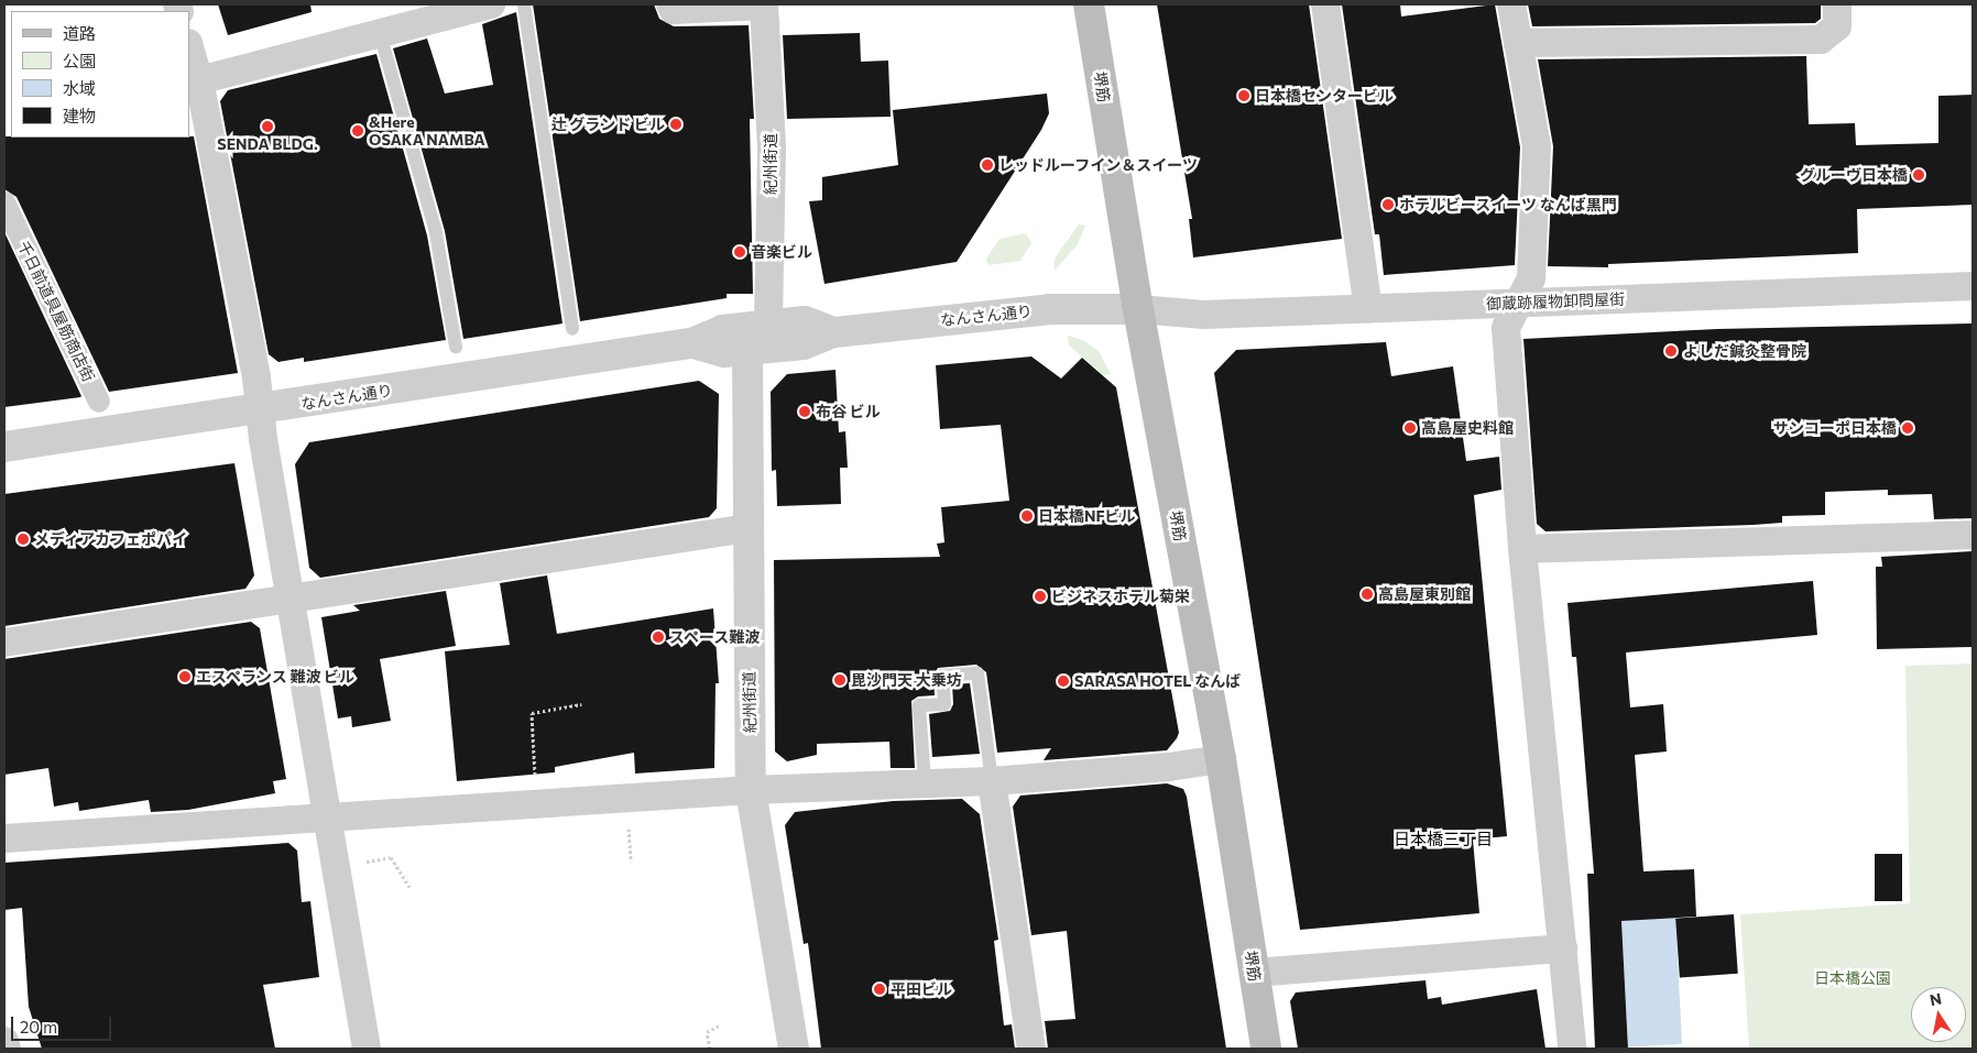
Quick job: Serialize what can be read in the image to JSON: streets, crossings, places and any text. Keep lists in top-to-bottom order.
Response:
{
  "streets": {
    "main road": ["堺筋"],
    "street": [
      "紀州街道",
      "御蔵跡履物卸問屋街",
      "千日前道具屋筋商店街",
      "なんさん通り"
    ]
  },
  "crossings": [
    ["堺筋", "御蔵跡履物卸問屋街"],
    ["堺筋", "なんさん通り"],
    ["紀州街道", "なんさん通り"],
    ["御蔵跡履物卸問屋街", "なんさん通り"]
  ],
  "districts": ["日本橋三丁目"],
  "parks": ["日本橋公園"],
  "places": [
    "日本橋センタービル",
    "辻 グランド ビル",
    "SENDA BLDG.",
    "&Here OSAKA NAMBA",
    "レッドルーフイン＆スイーツ",
    "グルーヴ日本橋",
    "ホテルビースイーツ なんば黒門",
    "音楽ビル",
    "よしだ鍼灸整骨院",
    "布谷 ビル",
    "高島屋史料館",
    "サンコーポ日本橋",
    "日本橋NFビル",
    "メディアカフェポパイ",
    "高島屋東別館",
    "ビジネスホテル菊栄",
    "スペース難波",
    "エスペランス 難波 ビル",
    "毘沙門天 大乗坊",
    "SARASA HOTEL なんば",
    "平田ビル"
  ],
  "legend": [
    "道路",
    "公園",
    "水域",
    "建物"
  ],
  "scale_bar": "20 m",
  "north": "top"
}
